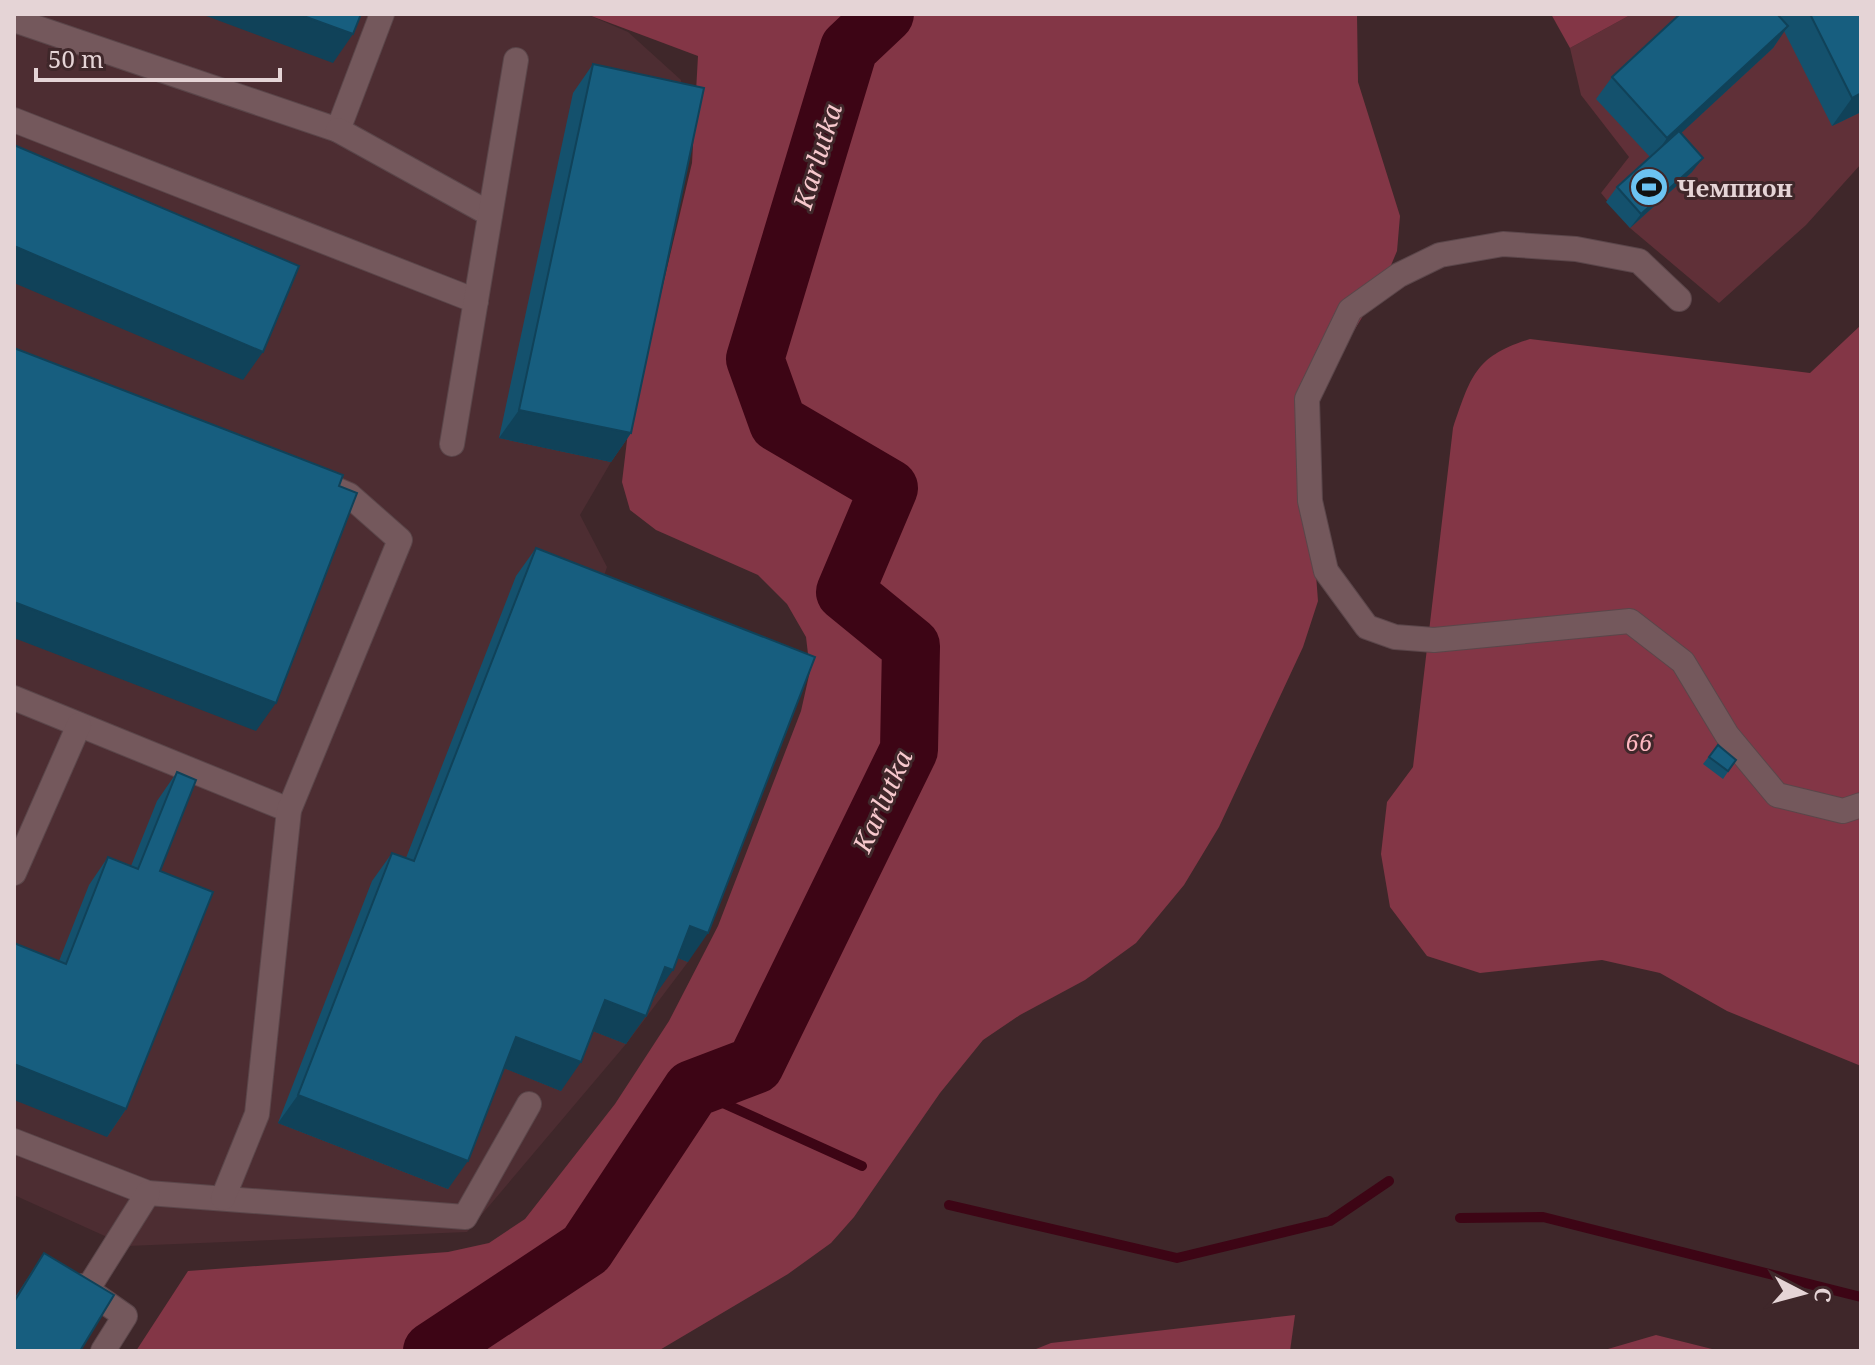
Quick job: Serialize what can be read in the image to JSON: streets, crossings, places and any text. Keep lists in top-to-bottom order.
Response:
{
  "water": ["Karlutka"],
  "parks": ["66"],
  "places": {
    "sports": ["Чемпион"]
  },
  "scale_bar": "50 m",
  "north": "right"
}
